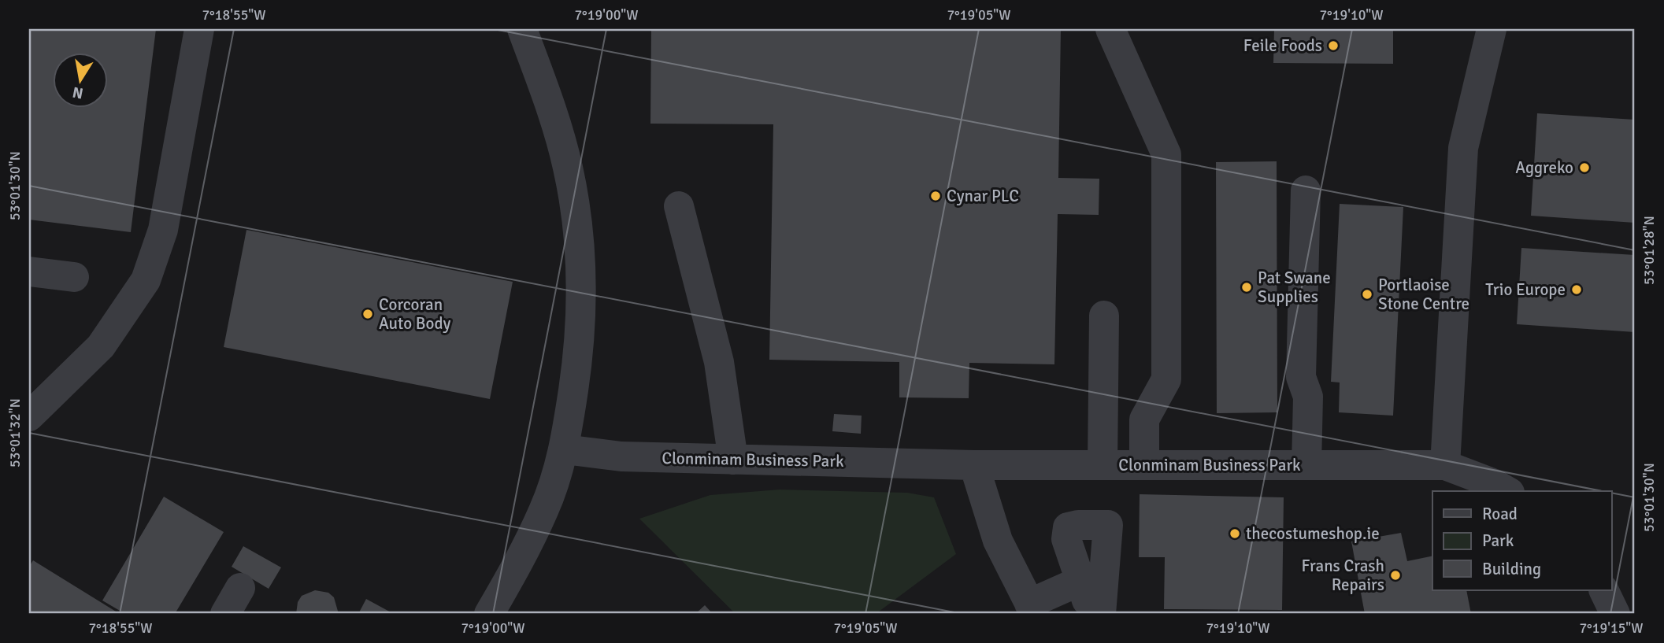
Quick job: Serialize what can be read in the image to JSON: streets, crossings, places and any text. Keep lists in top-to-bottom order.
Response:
{
  "streets": {
    "street": ["Clonminam Business Park"]
  },
  "places": [
    "Feile Foods",
    "Aggreko",
    "Cynar PLC",
    "Pat Swane Supplies",
    "Trio Europe",
    "Portlaoise Stone Centre",
    "Corcoran Auto Body",
    "thecostumeshop.ie",
    "Frans Crash Repairs"
  ],
  "legend": ["Road", "Park", "Building"],
  "north": "bottom",
  "coordinates": [
    "7°18'55\"W",
    "7°19'00\"W",
    "7°19'05\"W",
    "7°19'10\"W",
    "53°01'30\"N",
    "53°01'28\"N",
    "53°01'32\"N",
    "7°19'15\"W"
  ]
}
